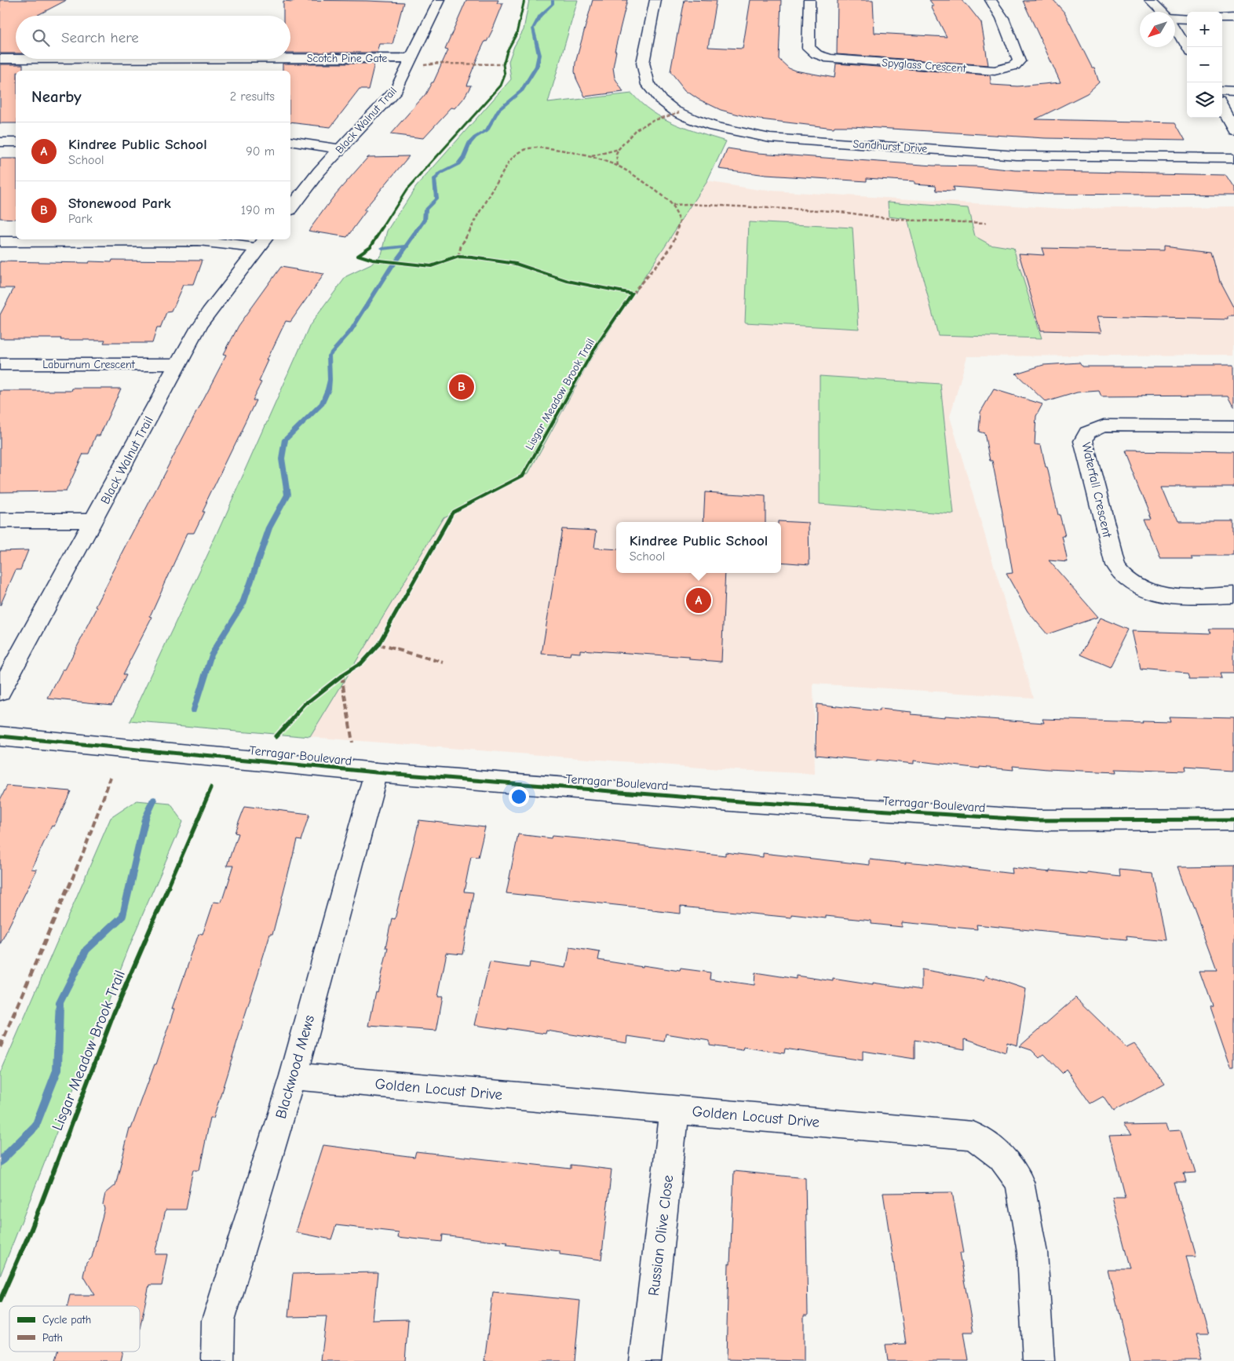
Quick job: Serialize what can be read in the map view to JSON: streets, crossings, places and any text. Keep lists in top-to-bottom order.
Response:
{
  "streets": {
    "street": [
      "Scotch Pine Gate",
      "Spyglass Crescent",
      "Black Walnut Trail",
      "Sandhurst Drive",
      "Laburnum Crescent",
      "Waterfall Crescent",
      "Terragar Boulevard",
      "Blackwood Mews",
      "Golden Locust Drive",
      "Russian Olive Close"
    ],
    "cycle path": ["Lisgar Meadow Brook Trail"]
  },
  "crossings": [
    ["Scotch Pine Gate", "Black Walnut Trail"],
    ["Black Walnut Trail", "Laburnum Crescent"],
    ["Terragar Boulevard", "Blackwood Mews"],
    ["Blackwood Mews", "Golden Locust Drive"],
    ["Golden Locust Drive", "Russian Olive Close"]
  ],
  "legend": ["Cycle path", "Path"],
  "north": "bottom left",
  "page": {
    "map_buttons": ["+", "−"],
    "search": "Search here",
    "heading": ["Nearby", "2 results"],
    "list": [
      {
        "mark": "A",
        "name": "Kindree Public School",
        "note": "School",
        "value": "90 m"
      },
      {
        "mark": "B",
        "name": "Stonewood Park",
        "note": "Park",
        "value": "190 m"
      }
    ],
    "pins": ["B", "A"],
    "popup": ["Kindree Public School", "School"]
  }
}
